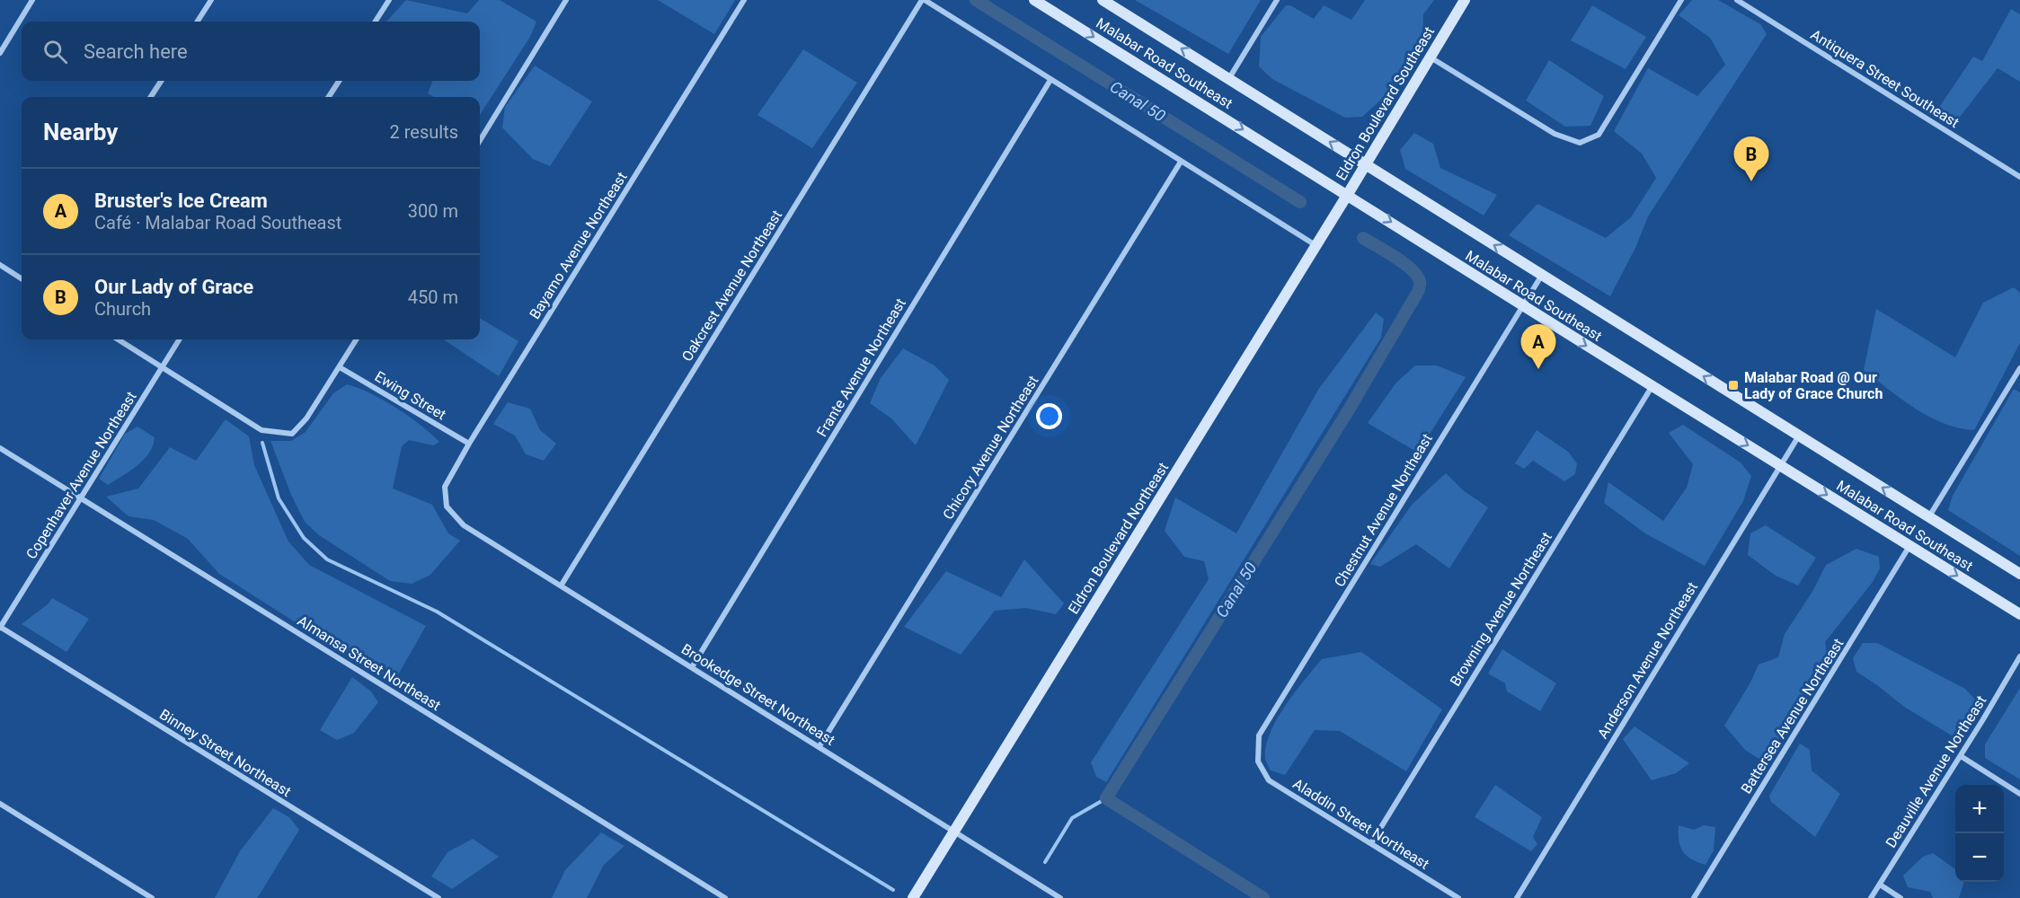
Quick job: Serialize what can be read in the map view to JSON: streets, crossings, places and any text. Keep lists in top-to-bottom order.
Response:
{
  "streets": {
    "main road": ["Malabar Road Southeast", "Eldron Boulevard Southeast", "Eldron Boulevard Northeast"],
    "street": [
      "Antiquera Street Southeast",
      "Bayamo Avenue Northeast",
      "Oakcrest Avenue Northeast",
      "Frante Avenue Northeast",
      "Ewing Street",
      "Chicory Avenue Northeast",
      "Copenhaver Avenue Northeast",
      "Chestnut Avenue Northeast",
      "Browning Avenue Northeast",
      "Anderson Avenue Northeast",
      "Almansa Street Northeast",
      "Brookedge Street Northeast",
      "Battersea Avenue Northeast",
      "Binney Street Northeast",
      "Deauville Avenue Northeast",
      "Aladdin Street Northeast"
    ]
  },
  "crossings": [
    ["Malabar Road Southeast", "Eldron Boulevard Southeast"],
    ["Malabar Road Southeast", "Chestnut Avenue Northeast"],
    ["Malabar Road Southeast", "Eldron Boulevard Northeast"],
    ["Malabar Road Southeast", "Browning Avenue Northeast"],
    ["Malabar Road Southeast", "Anderson Avenue Northeast"],
    ["Malabar Road Southeast", "Battersea Avenue Northeast"],
    ["Eldron Boulevard Southeast", "Eldron Boulevard Northeast"],
    ["Bayamo Avenue Northeast", "Ewing Street"],
    ["Bayamo Avenue Northeast", "Brookedge Street Northeast"],
    ["Oakcrest Avenue Northeast", "Brookedge Street Northeast"],
    ["Frante Avenue Northeast", "Brookedge Street Northeast"],
    ["Chicory Avenue Northeast", "Brookedge Street Northeast"],
    ["Copenhaver Avenue Northeast", "Almansa Street Northeast"],
    ["Copenhaver Avenue Northeast", "Binney Street Northeast"],
    ["Chestnut Avenue Northeast", "Aladdin Street Northeast"],
    ["Eldron Boulevard Northeast", "Brookedge Street Northeast"],
    ["Browning Avenue Northeast", "Aladdin Street Northeast"]
  ],
  "water": ["Canal 50"],
  "places": {
    "transit": ["Malabar Road @ Our Lady of Grace Church"]
  },
  "page": {
    "search": "Search here",
    "heading": ["Nearby", "2 results"],
    "pins": ["B", "A"],
    "list": [
      {
        "mark": "A",
        "name": "Bruster's Ice Cream",
        "note": "Café · Malabar Road Southeast",
        "value": "300 m"
      },
      {
        "mark": "B",
        "name": "Our Lady of Grace",
        "note": "Church",
        "value": "450 m"
      }
    ],
    "map_buttons": ["+", "−"]
  }
}
